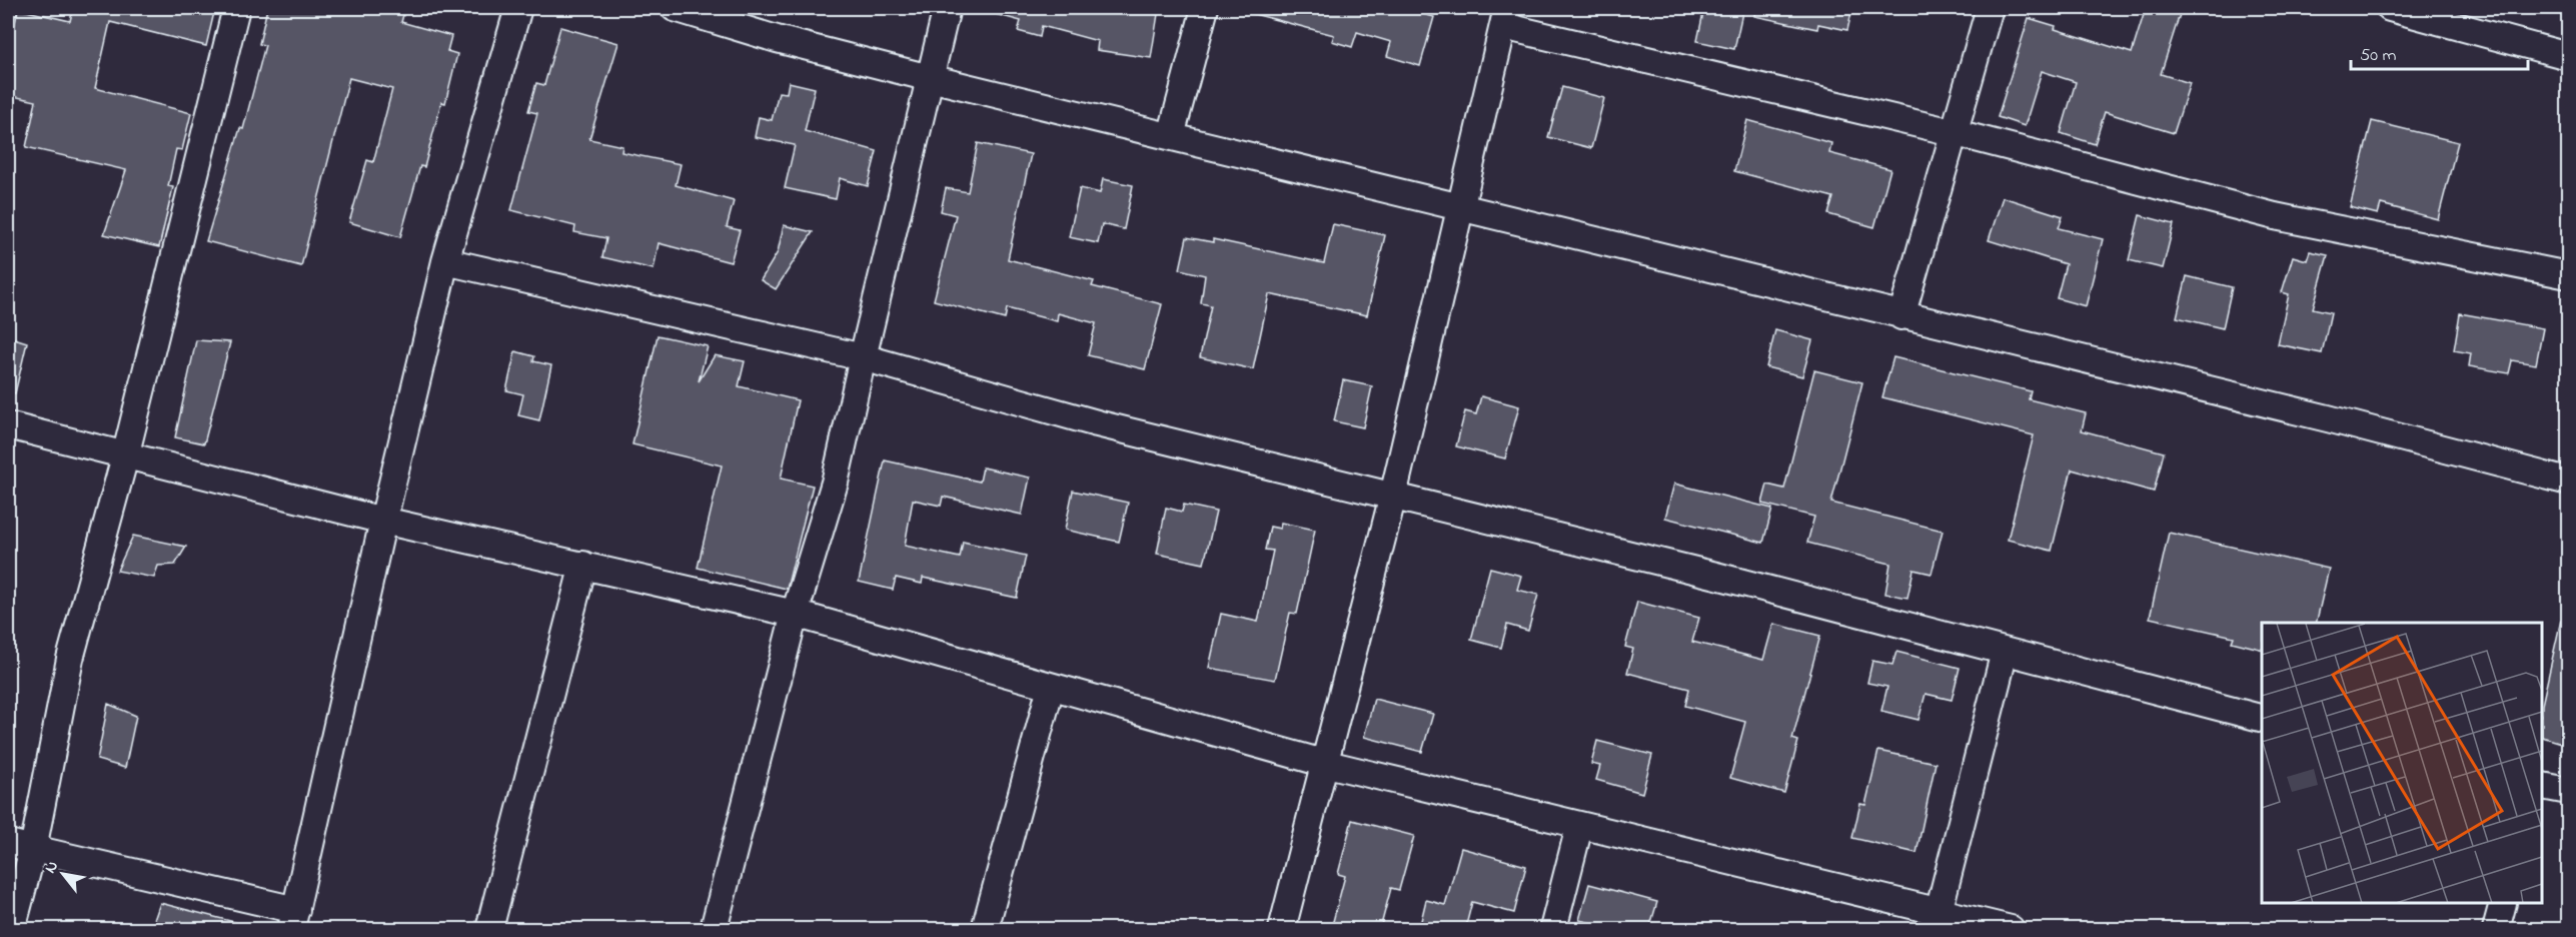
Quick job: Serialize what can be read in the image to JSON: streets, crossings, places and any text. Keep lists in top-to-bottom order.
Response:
{
  "scale_bar": "50 m",
  "north": "top left"
}
